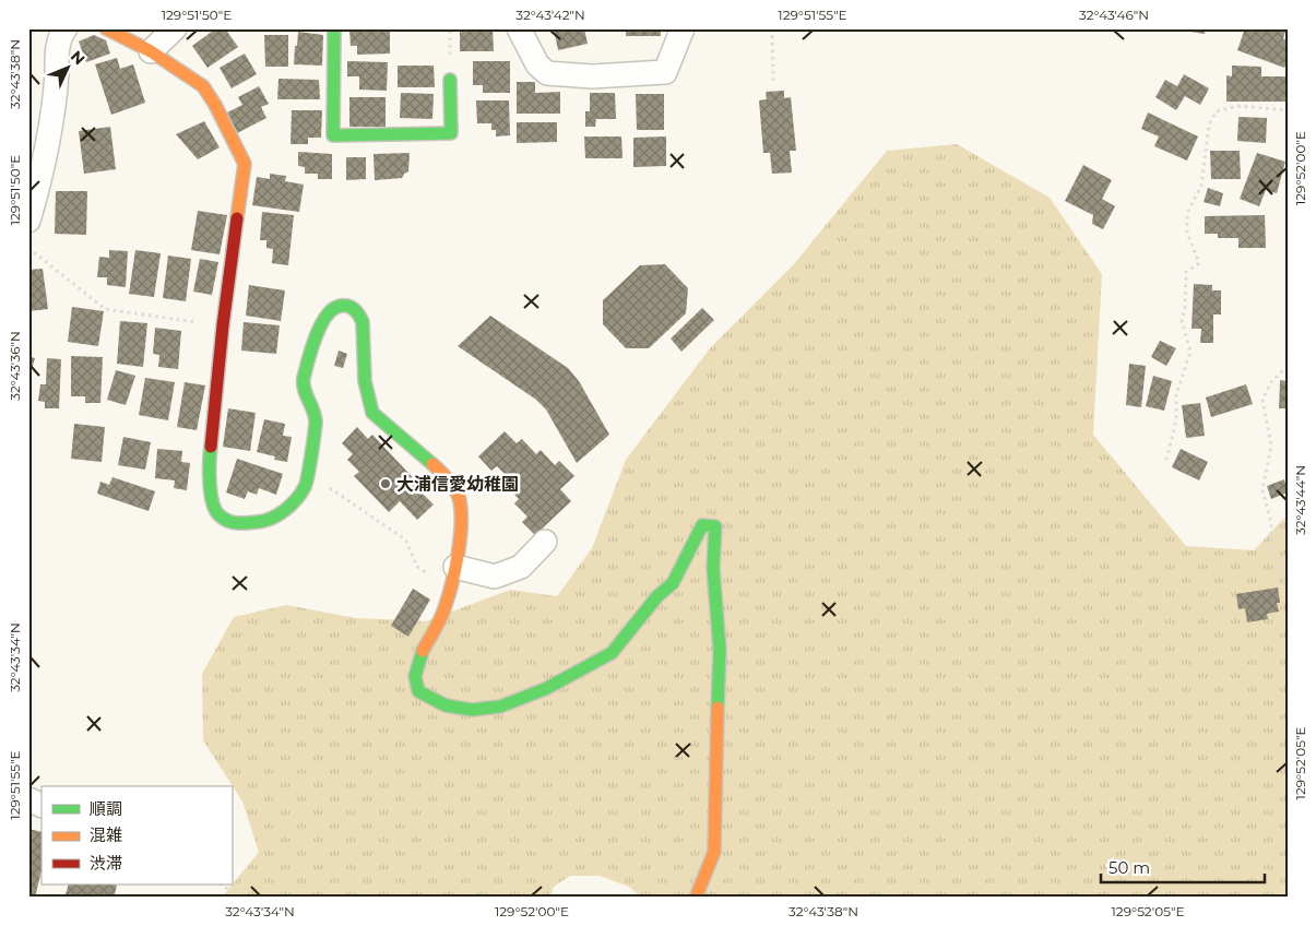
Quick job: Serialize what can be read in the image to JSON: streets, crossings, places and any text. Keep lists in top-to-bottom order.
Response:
{
  "places": ["大浦信愛幼稚園"],
  "legend": ["順調", "混雑", "渋滞"],
  "scale_bar": "50 m",
  "north": "top right",
  "coordinates": [
    "129°51'50\"E",
    "32°43'42\"N",
    "129°51'55\"E",
    "32°43'46\"N",
    "32°43'38\"N",
    "129°52'00\"E",
    "32°43'36\"N",
    "32°43'44\"N",
    "32°43'34\"N",
    "129°52'05\"E"
  ]
}
